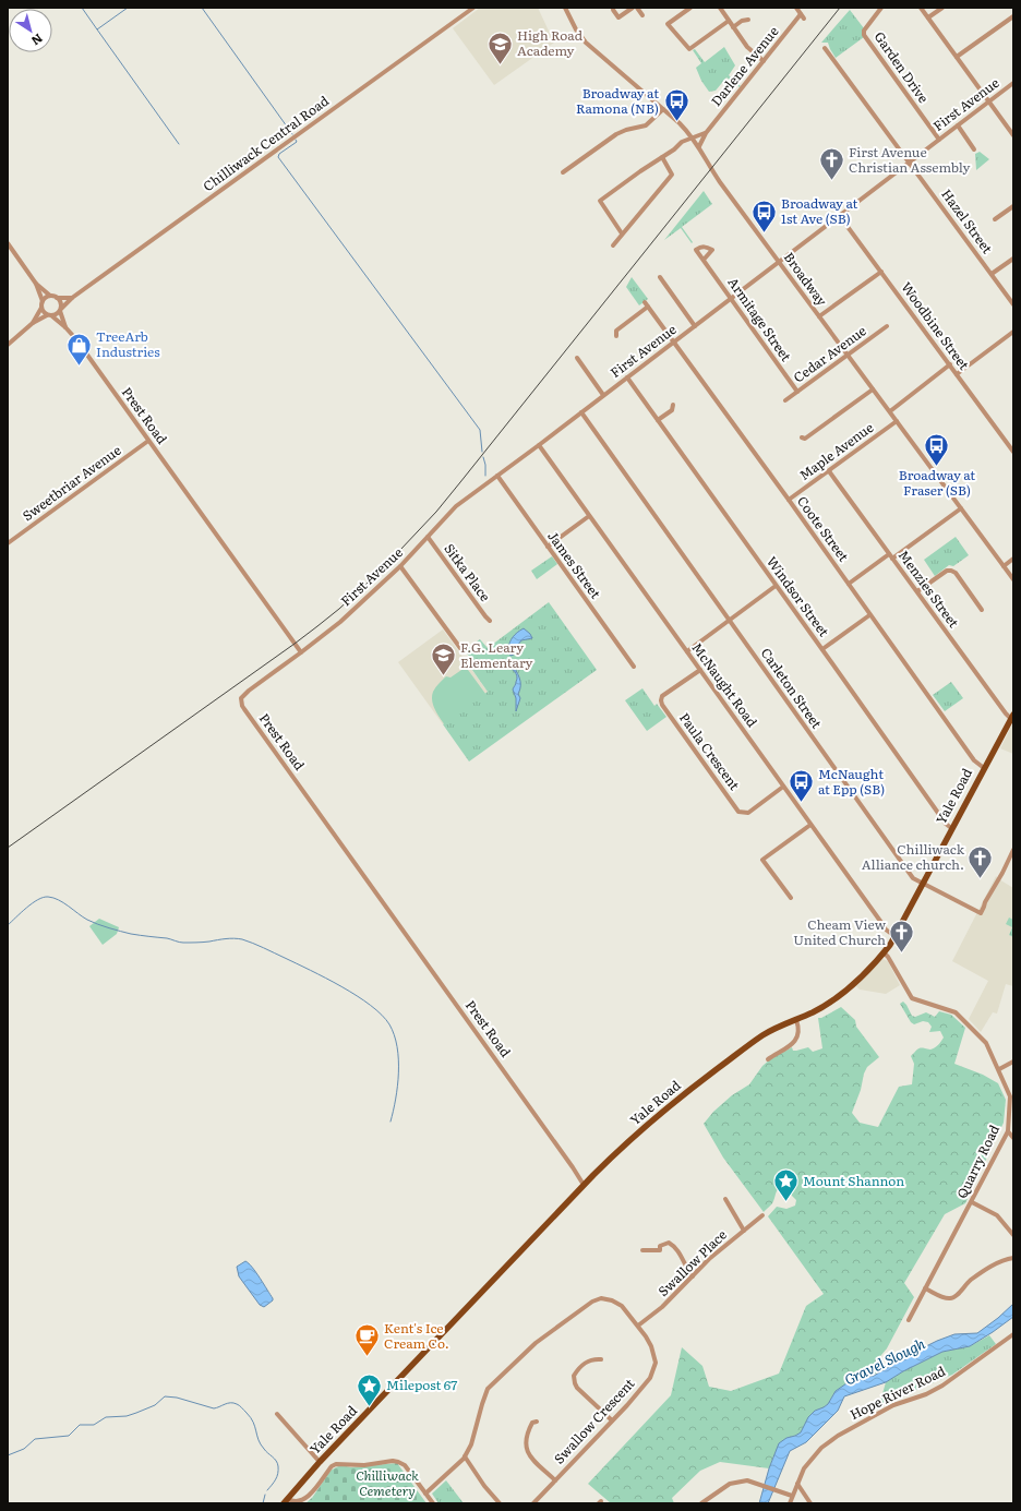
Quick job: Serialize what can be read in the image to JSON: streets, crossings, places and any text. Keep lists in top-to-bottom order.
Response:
{
  "streets": {
    "main road": ["Yale Road"],
    "street": [
      "Darlene Avenue",
      "Garden Drive",
      "First Avenue",
      "Chilliwack Central Road",
      "Hazel Street",
      "Broadway",
      "Armitage Street",
      "Woodbine Street",
      "Cedar Avenue",
      "Prest Road",
      "Maple Avenue",
      "Sweetbriar Avenue",
      "Coote Street",
      "James Street",
      "Sitka Place",
      "Menzies Street",
      "Windsor Street",
      "McNaught Road",
      "Carleton Street",
      "Paula Crescent",
      "Quarry Road",
      "Swallow Place",
      "Hope River Road",
      "Swallow Crescent"
    ]
  },
  "crossings": [
    ["Darlene Avenue", "Broadway"],
    ["Garden Drive", "First Avenue"],
    ["First Avenue", "Hazel Street"],
    ["First Avenue", "Broadway"],
    ["First Avenue", "Armitage Street"],
    ["First Avenue", "Woodbine Street"],
    ["First Avenue", "Prest Road"],
    ["First Avenue", "Coote Street"],
    ["First Avenue", "James Street"],
    ["First Avenue", "Sitka Place"],
    ["First Avenue", "Windsor Street"],
    ["First Avenue", "McNaught Road"],
    ["First Avenue", "Carleton Street"],
    ["Chilliwack Central Road", "Prest Road"],
    ["Broadway", "Cedar Avenue"],
    ["Broadway", "Maple Avenue"],
    ["Armitage Street", "Cedar Avenue"],
    ["Prest Road", "Sweetbriar Avenue"],
    ["Prest Road", "Yale Road"],
    ["Maple Avenue", "Coote Street"],
    ["Maple Avenue", "Menzies Street"],
    ["Coote Street", "Yale Road"],
    ["Menzies Street", "Yale Road"],
    ["Windsor Street", "Yale Road"],
    ["McNaught Road", "Paula Crescent"],
    ["McNaught Road", "Yale Road"],
    ["Carleton Street", "Yale Road"],
    ["Yale Road", "Quarry Road"],
    ["Swallow Place", "Swallow Crescent"]
  ],
  "water": ["Gravel Slough"],
  "parks": ["Chilliwack Cemetery"],
  "places": {
    "school or university": ["High Road Academy", "F.G. Leary Elementary"],
    "bus stop": [
      "Broadway at Ramona (NB)",
      "Broadway at 1st Ave (SB)",
      "Broadway at Fraser (SB)",
      "McNaught at Epp (SB)"
    ],
    "church": ["First Avenue Christian Assembly", "Chilliwack Alliance church.", "Cheam View United Church"],
    "shop": ["TreeArb Industries"],
    "place": ["Mount Shannon", "Milepost 67"],
    "cafe": ["Kent's Ice Cream Co."]
  },
  "north": "bottom right"
}
